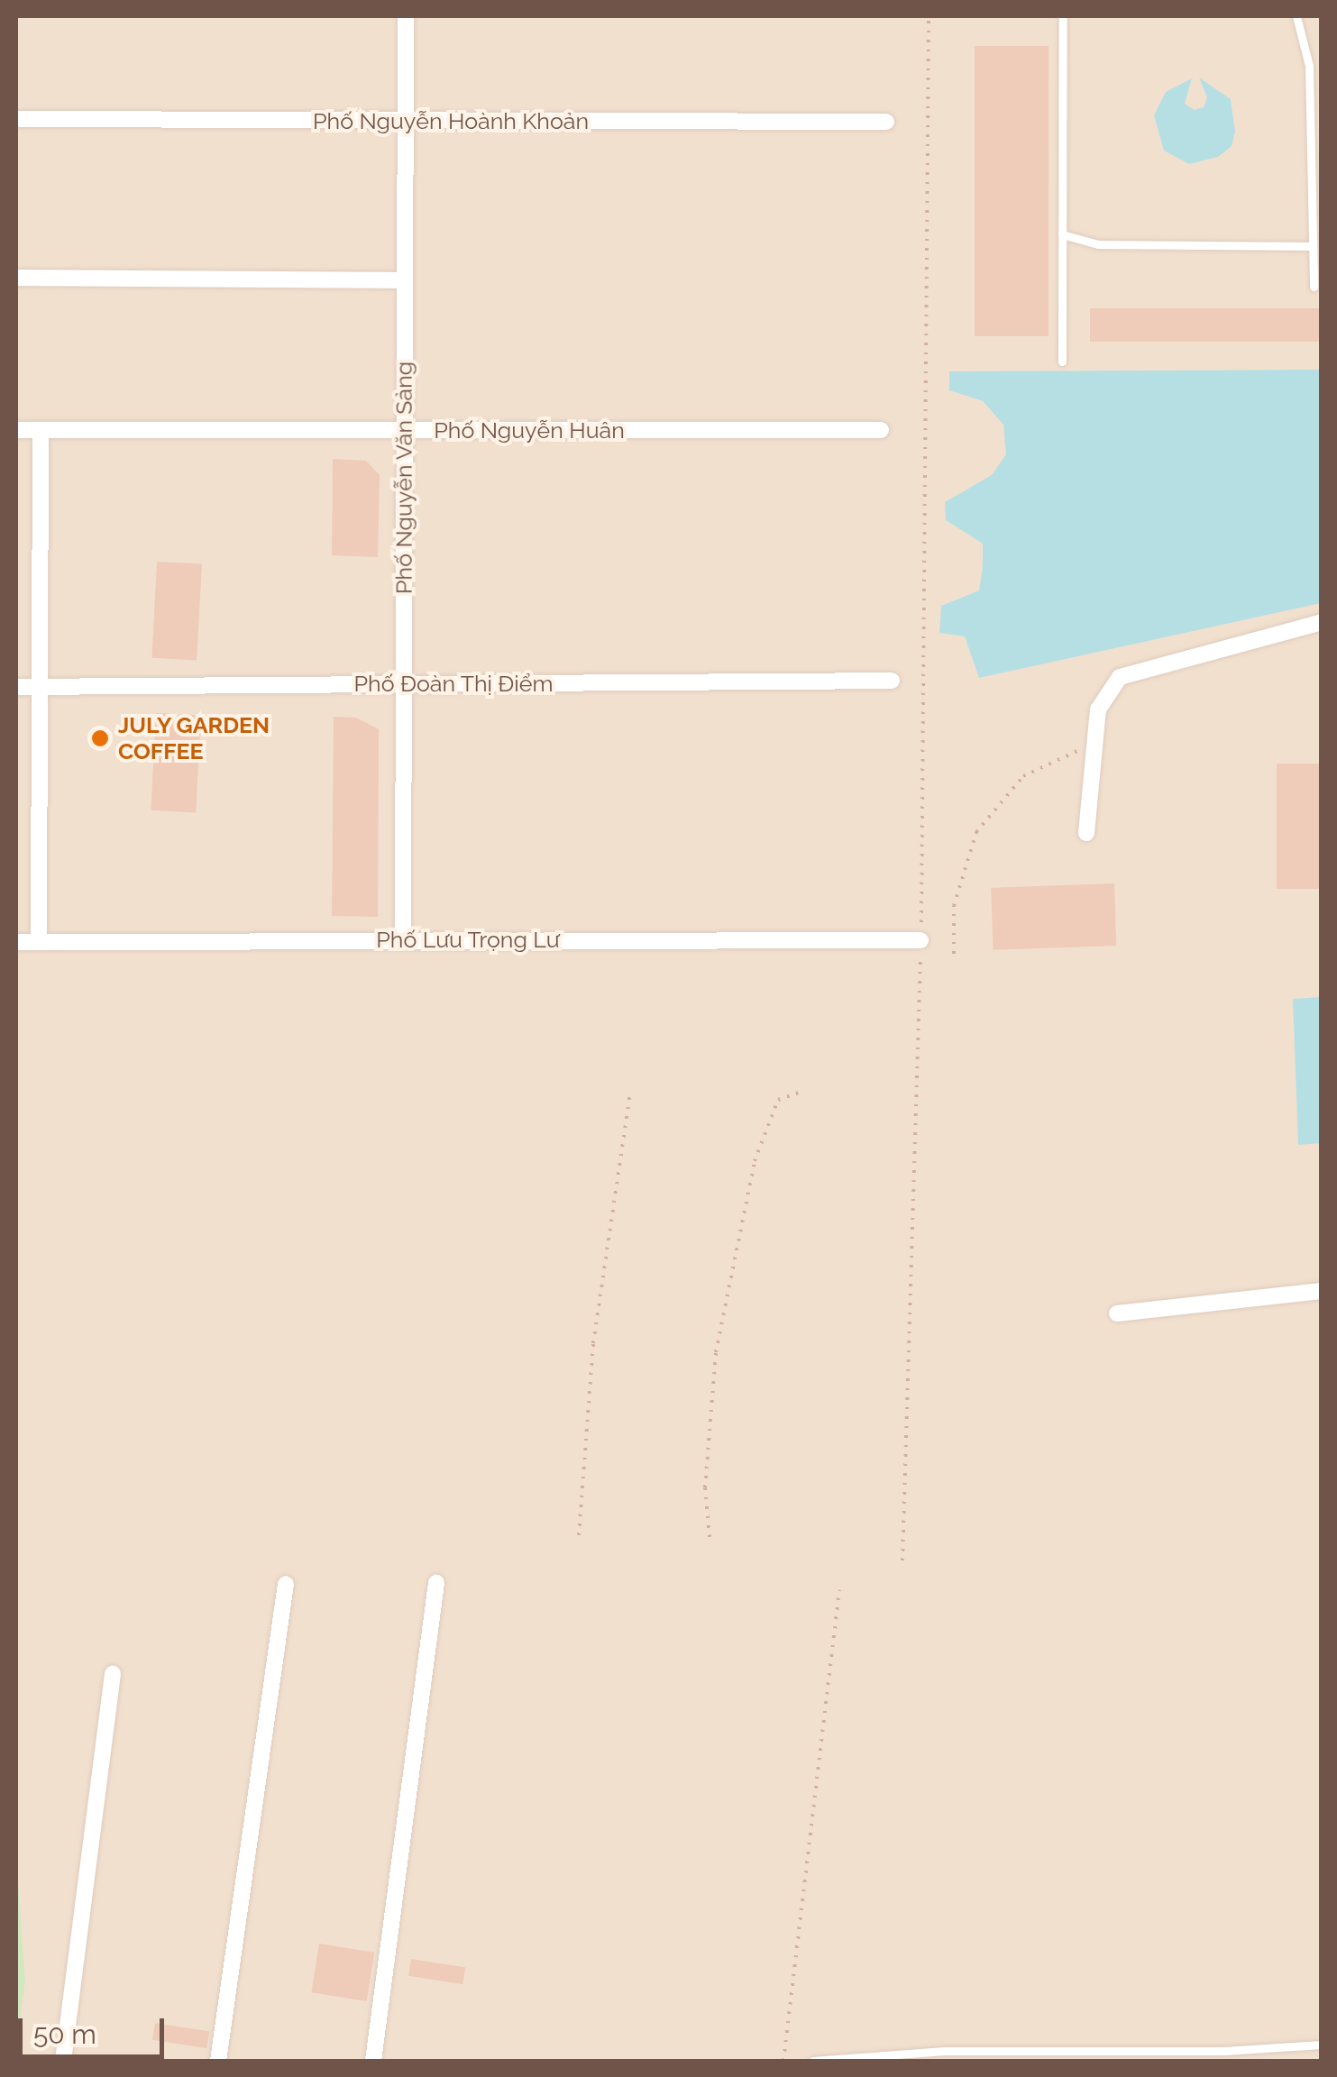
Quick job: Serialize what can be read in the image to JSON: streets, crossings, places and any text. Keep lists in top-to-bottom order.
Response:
{
  "streets": {
    "street": [
      "Phố Nguyễn Hoành Khoản",
      "Phố Nguyễn Huân",
      "Phố Nguyễn Văn Sảng",
      "Phố Đoàn Thị Điểm",
      "Phố Lưu Trọng Lư"
    ]
  },
  "crossings": [
    ["Phố Nguyễn Hoành Khoản", "Phố Nguyễn Văn Sảng"],
    ["Phố Nguyễn Huân", "Phố Nguyễn Văn Sảng"],
    ["Phố Nguyễn Văn Sảng", "Phố Đoàn Thị Điểm"],
    ["Phố Nguyễn Văn Sảng", "Phố Lưu Trọng Lư"]
  ],
  "places": ["JULY GARDEN COFFEE"],
  "scale_bar": "50 m"
}
